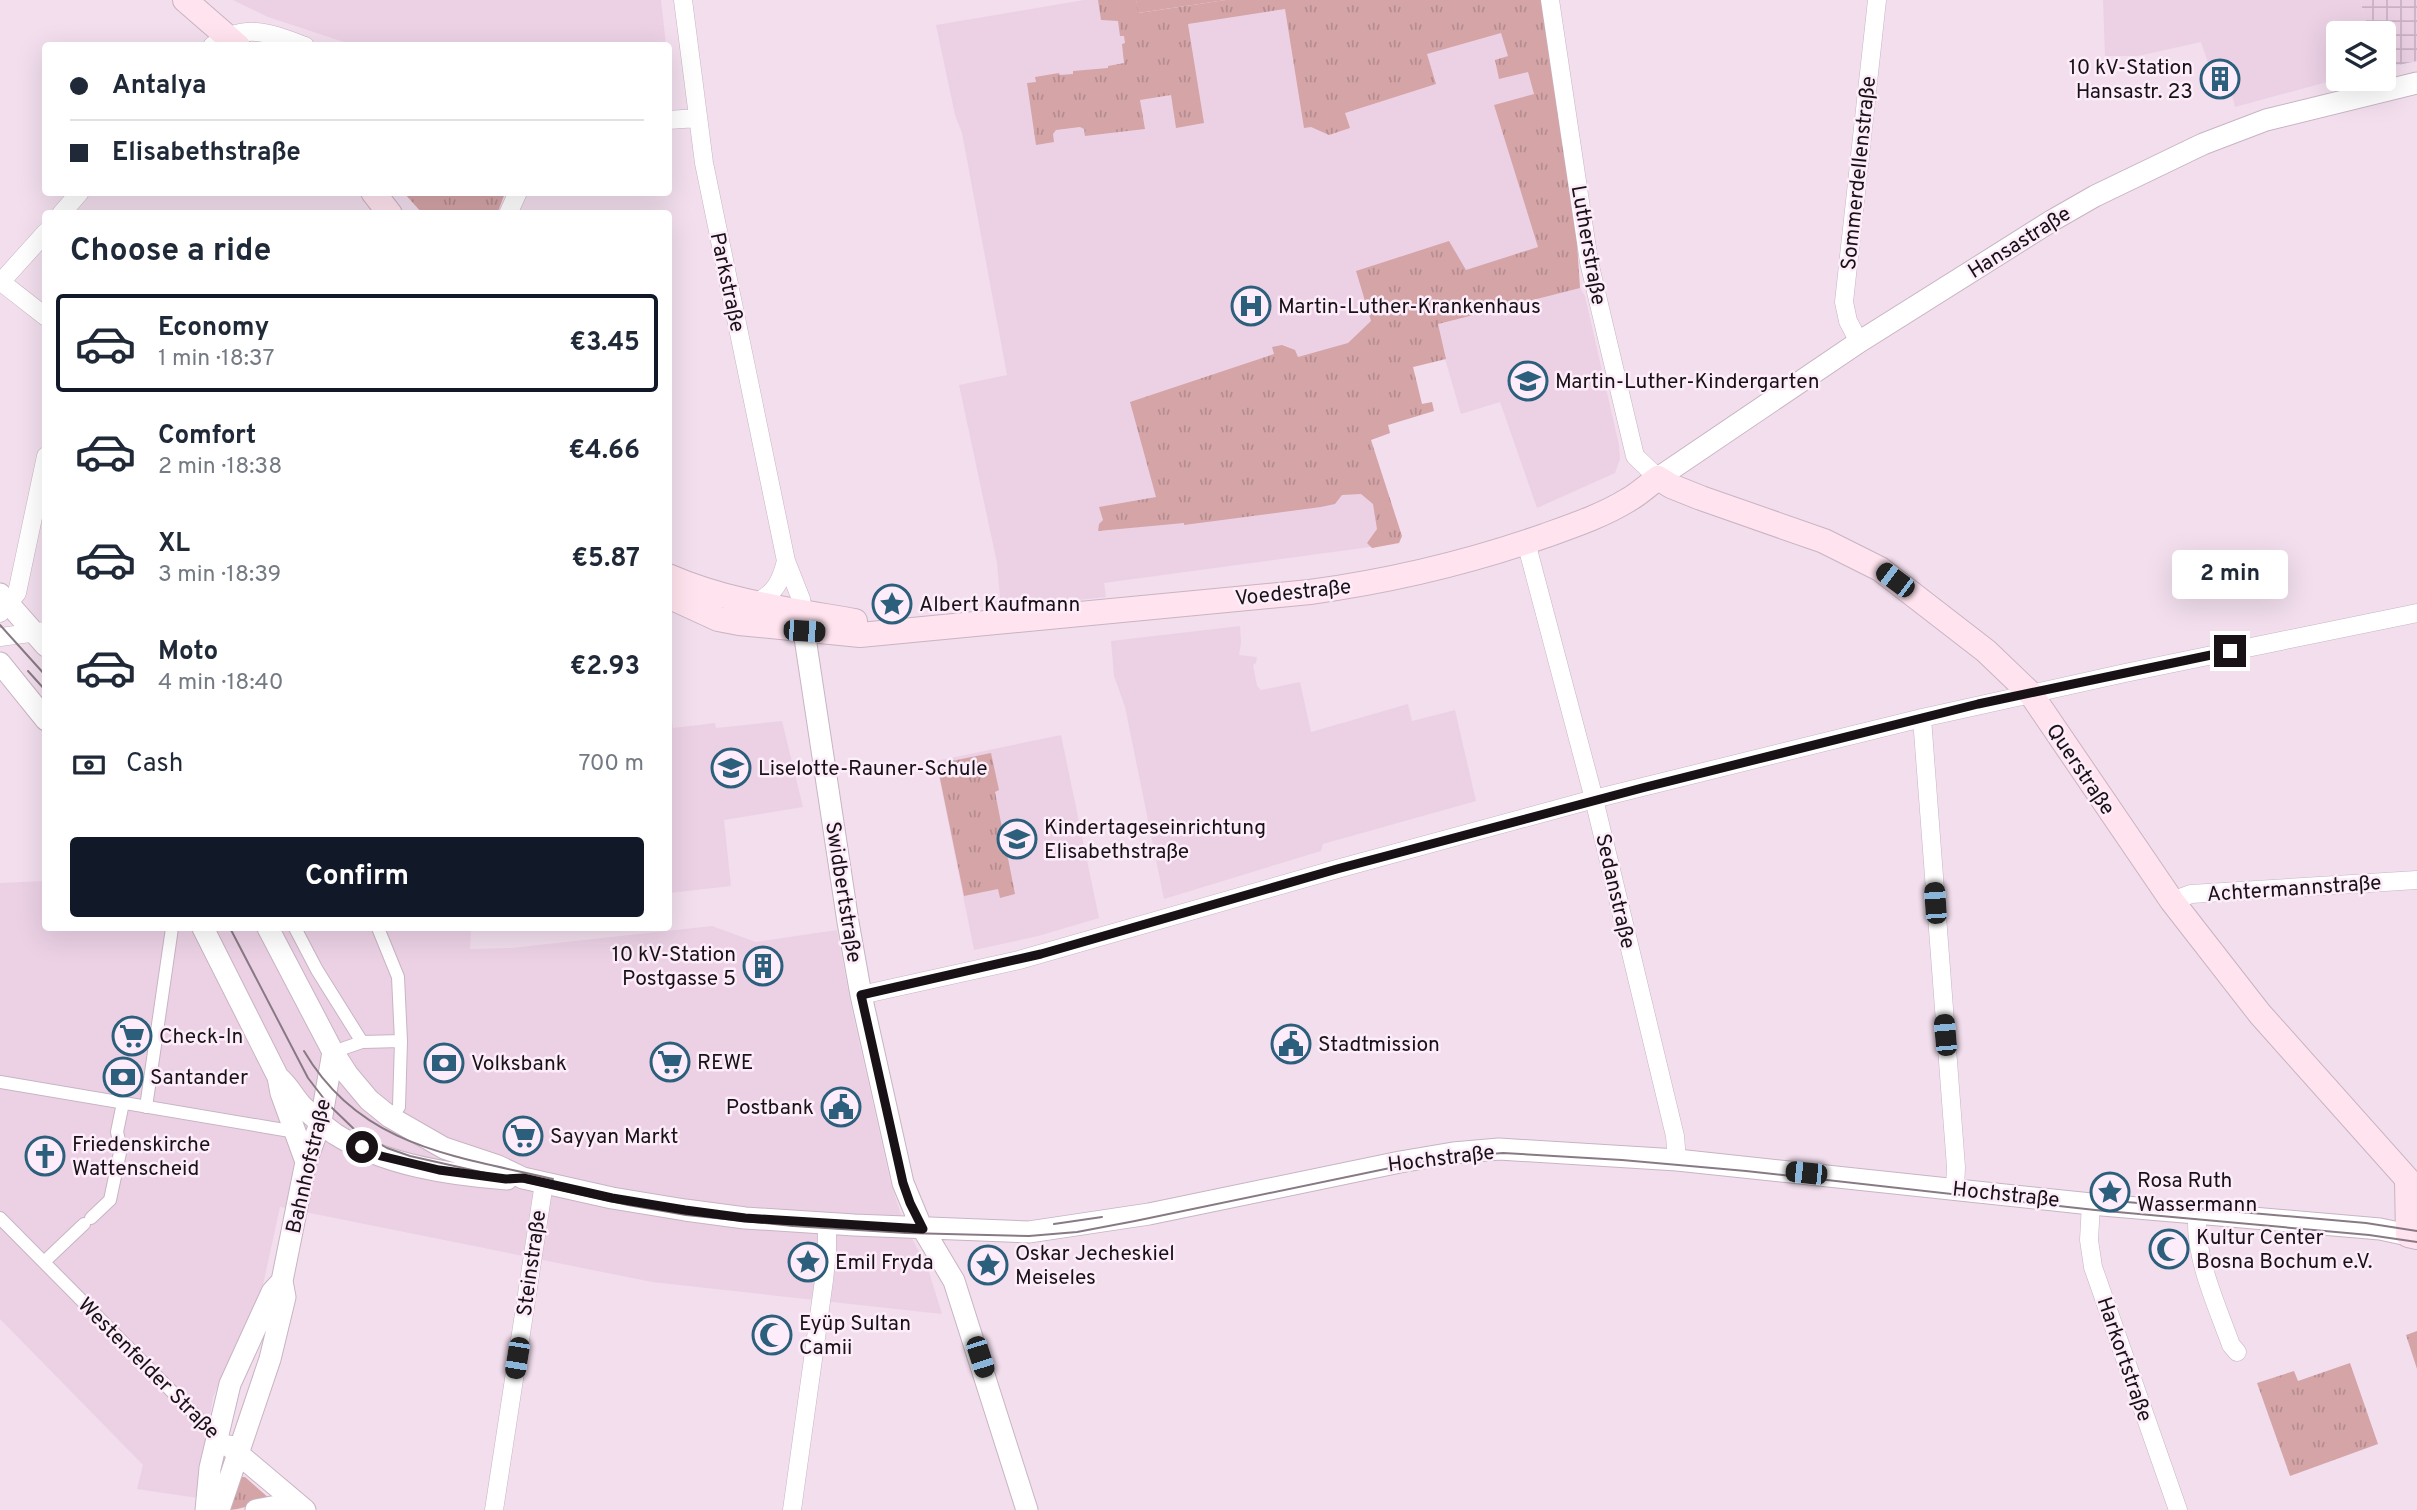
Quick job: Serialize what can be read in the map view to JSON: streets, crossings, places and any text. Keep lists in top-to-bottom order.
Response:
{
  "streets": {
    "main road": ["Voedestraße", "Querstraße"],
    "street": [
      "Sommerdellenstraße",
      "Hansastraße",
      "Lutherstraße",
      "Parkstraße",
      "Achtermannstraße",
      "Sedanstraße",
      "Swidbertstraße",
      "Hochstraße",
      "Bahnhofstraße",
      "Steinstraße",
      "Harkortstraße",
      "Westenfelder Straße"
    ]
  },
  "crossings": [
    ["Sommerdellenstraße", "Hansastraße"],
    ["Hansastraße", "Lutherstraße"],
    ["Hansastraße", "Voedestraße"],
    ["Hansastraße", "Querstraße"],
    ["Lutherstraße", "Voedestraße"],
    ["Lutherstraße", "Querstraße"],
    ["Parkstraße", "Voedestraße"],
    ["Parkstraße", "Swidbertstraße"],
    ["Voedestraße", "Querstraße"],
    ["Voedestraße", "Sedanstraße"],
    ["Voedestraße", "Swidbertstraße"],
    ["Querstraße", "Achtermannstraße"],
    ["Querstraße", "Hochstraße"],
    ["Sedanstraße", "Hochstraße"],
    ["Swidbertstraße", "Hochstraße"],
    ["Hochstraße", "Bahnhofstraße"],
    ["Hochstraße", "Steinstraße"],
    ["Hochstraße", "Harkortstraße"],
    ["Bahnhofstraße", "Westenfelder Straße"]
  ],
  "places": {
    "building": ["10 kV-Station Hansastr. 23", "10 kV-Station Postgasse 5"],
    "hospital": ["Martin-Luther-Krankenhaus"],
    "school or university": ["Martin-Luther-Kindergarten", "Liselotte-Rauner-Schule", "Kindertageseinrichtung Elisabethstraße"],
    "place": [
      "Albert Kaufmann",
      "Rosa Ruth Wassermann",
      "Emil Fryda",
      "Oskar Jecheskiel Meiseles"
    ],
    "supermarket": ["Check-In", "REWE", "Sayyan Markt"],
    "public building": ["Stadtmission", "Postbank"],
    "bank": ["Volksbank", "Santander"],
    "church": ["Friedenskirche Wattenscheid"],
    "mosque": ["Kultur Center Bosna Bochum e.V.", "Eyüp Sultan Camii"]
  },
  "page": {
    "banner": ["Antalya", "Elisabethstraße"],
    "heading": "Choose a ride",
    "list": [
      {
        "name": "Economy",
        "note": "1 min · 18:37",
        "value": "€3.45"
      },
      {
        "name": "Comfort",
        "note": "2 min · 18:38",
        "value": "€4.66"
      },
      {
        "name": "XL",
        "note": "3 min · 18:39",
        "value": "€5.87"
      },
      {
        "name": "Moto",
        "note": "4 min · 18:40",
        "value": "€2.93"
      }
    ],
    "bubble": "2 min",
    "pay": ["Cash", "700 m"],
    "buttons": "Confirm"
  }
}
